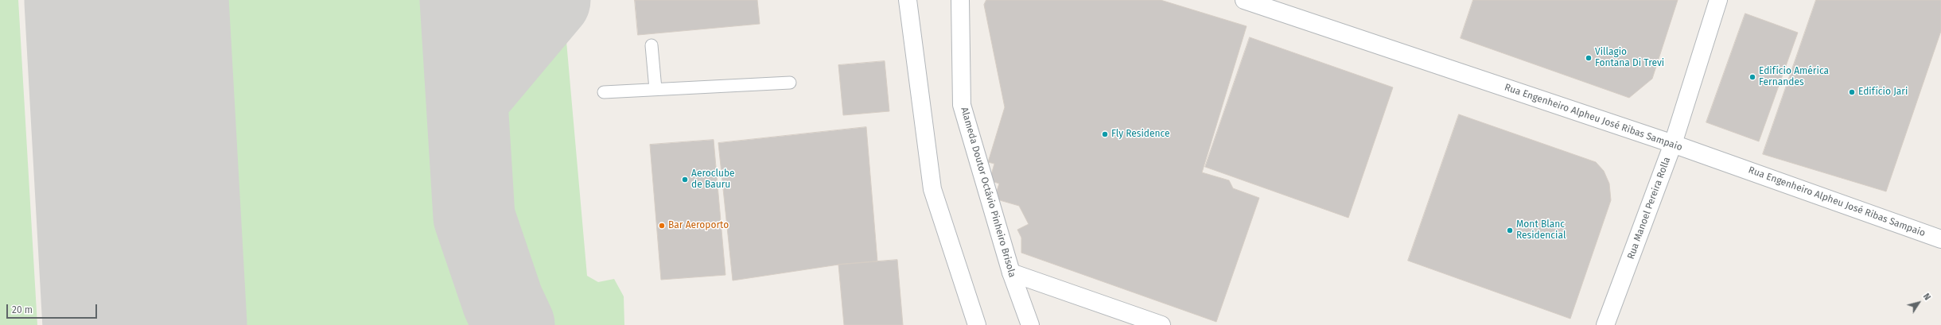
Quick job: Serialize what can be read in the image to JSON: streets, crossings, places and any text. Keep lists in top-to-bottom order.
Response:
{
  "streets": {
    "street": ["Rua Engenheiro Alpheu José Ribas Sampaio", "Alameda Doutor Octávio Pinheiro Brisola", "Rua Manoel Pereira Rolla"]
  },
  "crossings": [
    ["Rua Engenheiro Alpheu José Ribas Sampaio", "Rua Manoel Pereira Rolla"]
  ],
  "places": [
    "Villagio Fontana Di Trevi",
    "Edifício América Fernandes",
    "Edifício Jari",
    "Fly Residence",
    "Aeroclube de Bauru",
    "Bar Aeroporto",
    "Mont Blanc Residencial"
  ],
  "scale_bar": "20 m",
  "north": "top right"
}
